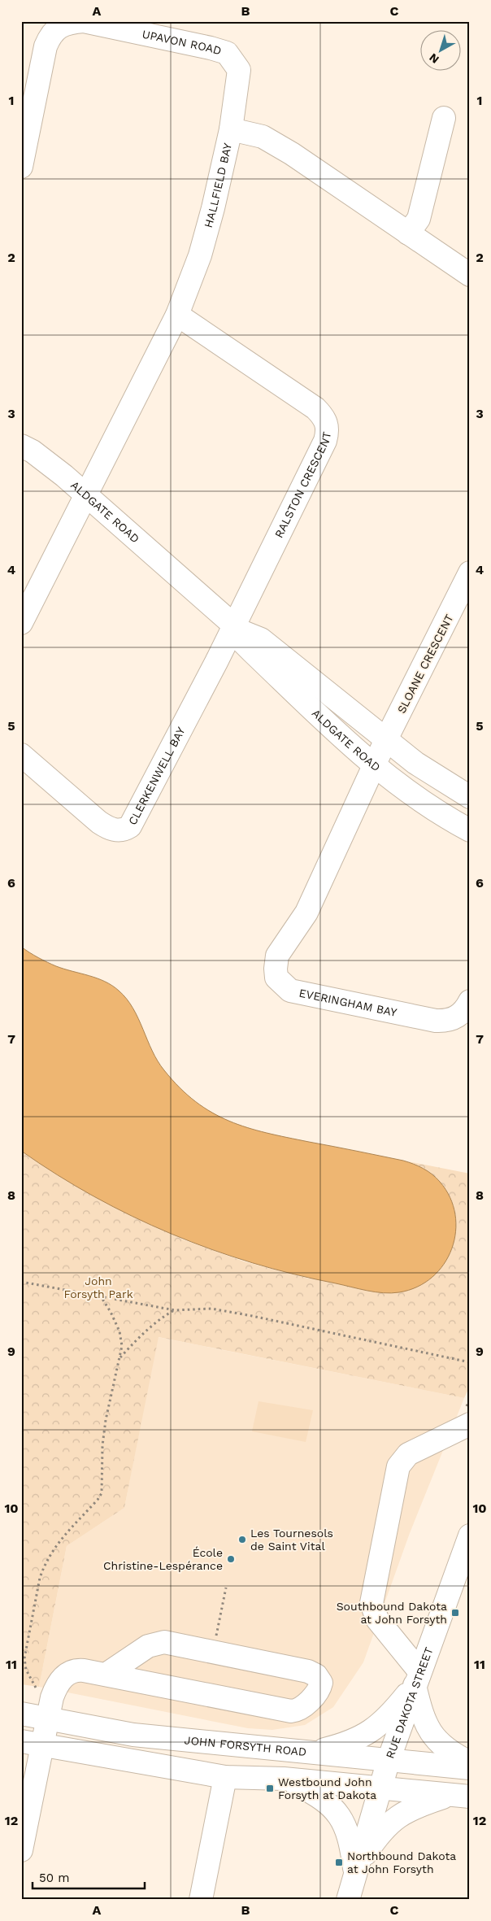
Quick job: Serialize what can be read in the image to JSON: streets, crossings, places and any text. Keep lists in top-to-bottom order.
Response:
{
  "streets": {
    "street": [
      "UPAVON ROAD",
      "HALLFIELD BAY",
      "RALSTON CRESCENT",
      "ALDGATE ROAD",
      "SLOANE CRESCENT",
      "CLERKENWELL BAY",
      "EVERINGHAM BAY",
      "RUE DAKOTA STREET",
      "JOHN FORSYTH ROAD"
    ]
  },
  "crossings": [
    ["UPAVON ROAD", "HALLFIELD BAY"],
    ["HALLFIELD BAY", "RALSTON CRESCENT"],
    ["HALLFIELD BAY", "ALDGATE ROAD"],
    ["RALSTON CRESCENT", "ALDGATE ROAD"],
    ["RALSTON CRESCENT", "CLERKENWELL BAY"],
    ["ALDGATE ROAD", "SLOANE CRESCENT"],
    ["ALDGATE ROAD", "CLERKENWELL BAY"],
    ["ALDGATE ROAD", "EVERINGHAM BAY"],
    ["SLOANE CRESCENT", "EVERINGHAM BAY"],
    ["RUE DAKOTA STREET", "JOHN FORSYTH ROAD"]
  ],
  "parks": ["John Forsyth Park"],
  "places": {
    "other": ["Les Tournesols de Saint Vital", "École Christine-Lespérance"],
    "transit": ["Southbound Dakota at John Forsyth", "Westbound John Forsyth at Dakota", "Northbound Dakota at John Forsyth"]
  },
  "scale_bar": "50 m",
  "north": "bottom left",
  "grid": {
    "columns": ["A", "B", "C"],
    "rows": [
      "1",
      "2",
      "3",
      "4",
      "5",
      "6",
      "7",
      "8",
      "9",
      "10",
      "11",
      "12"
    ]
  }
}
